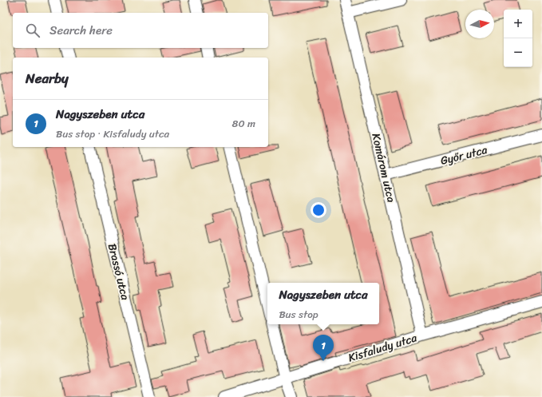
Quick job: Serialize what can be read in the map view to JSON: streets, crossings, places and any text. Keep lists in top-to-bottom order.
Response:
{
  "streets": {
    "street": [
      "Győr utca",
      "Komárom utca",
      "Brassó utca",
      "Kisfaludy utca"
    ]
  },
  "crossings": [
    ["Győr utca", "Komárom utca"],
    ["Komárom utca", "Kisfaludy utca"]
  ],
  "north": "right",
  "page": {
    "map_buttons": ["+", "−"],
    "search": "Search here",
    "heading": "Nearby",
    "list": [
      {
        "mark": "1",
        "name": "Nagyszeben utca",
        "note": "Bus stop · Kisfaludy utca",
        "value": "80 m"
      }
    ],
    "popup": ["Nagyszeben utca", "Bus stop"],
    "pins": "1"
  }
}
